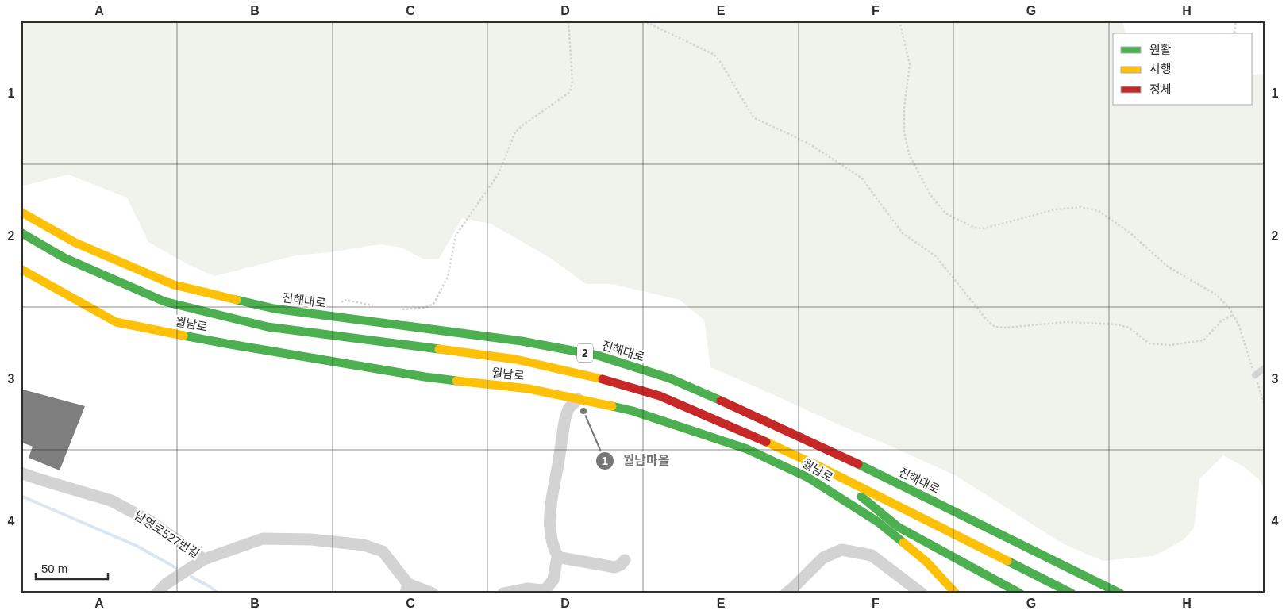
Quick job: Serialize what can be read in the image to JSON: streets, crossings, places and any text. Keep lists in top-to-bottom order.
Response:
{
  "streets": {
    "main road": ["진해대로", "월남로", "2"],
    "street": ["남영로527번길"]
  },
  "places": ["월남마을"],
  "legend": ["원활", "서행", "정체"],
  "scale_bar": "50 m",
  "grid": {
    "columns": [
      "A",
      "B",
      "C",
      "D",
      "E",
      "F",
      "G",
      "H"
    ],
    "rows": [
      "1",
      "2",
      "3",
      "4"
    ]
  }
}
